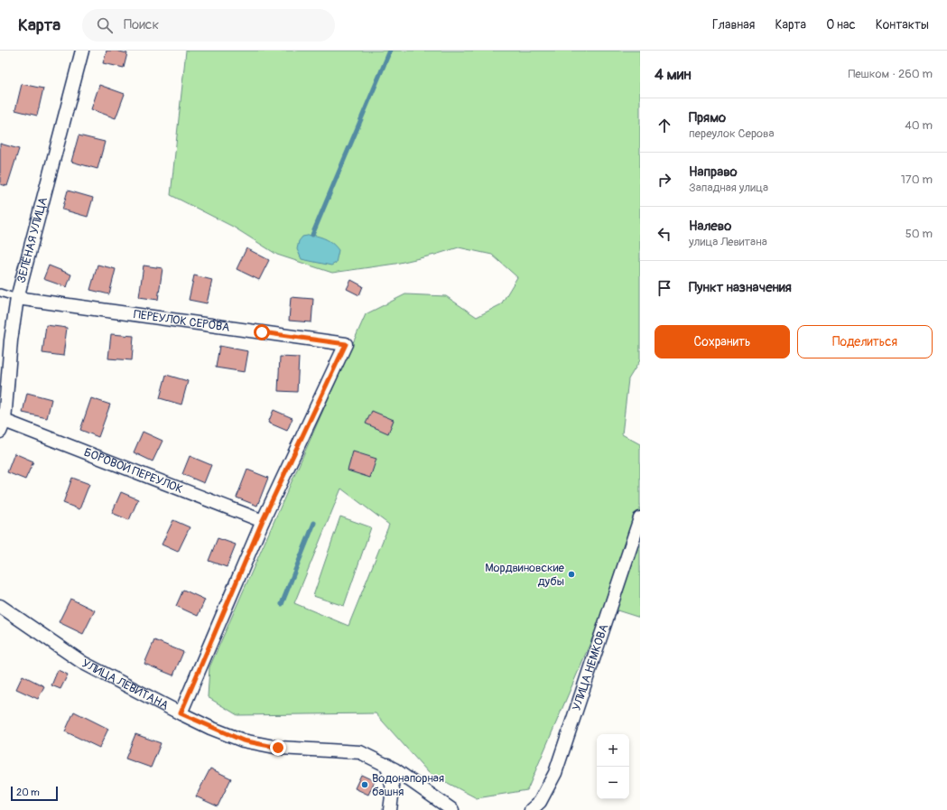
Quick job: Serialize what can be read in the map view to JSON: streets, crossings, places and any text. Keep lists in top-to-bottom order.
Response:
{
  "streets": {
    "street": [
      "ЗЕЛЁНАЯ УЛИЦА",
      "ПЕРЕУЛОК СЕРОВА",
      "БОРОВОЙ ПЕРЕУЛОК",
      "УЛИЦА НЕМКОВА",
      "УЛИЦА ЛЕВИТАНА"
    ]
  },
  "crossings": [
    ["ЗЕЛЁНАЯ УЛИЦА", "ПЕРЕУЛОК СЕРОВА"],
    ["ЗЕЛЁНАЯ УЛИЦА", "БОРОВОЙ ПЕРЕУЛОК"],
    ["ПЕРЕУЛОК СЕРОВА", "БОРОВОЙ ПЕРЕУЛОК"]
  ],
  "places": ["Мордвиновские дубы", "Водонапорная башня"],
  "scale_bar": "20 m",
  "page": {
    "header": "Карта",
    "search": "Поиск",
    "nav": [
      "Главная",
      "Карта",
      "О нас",
      "Контакты"
    ],
    "heading": ["4 мин", "Пешком · 260 m"],
    "list": [
      ["Прямо", "переулок Серова", "40 m"],
      ["Направо", "Западная улица", "170 m"],
      ["Налево", "улица Левитана", "50 m"],
      "Пункт назначения"
    ],
    "buttons": ["Сохранить", "Поделиться"],
    "map_buttons": ["+", "−"],
    "scale": "20 m"
  }
}
